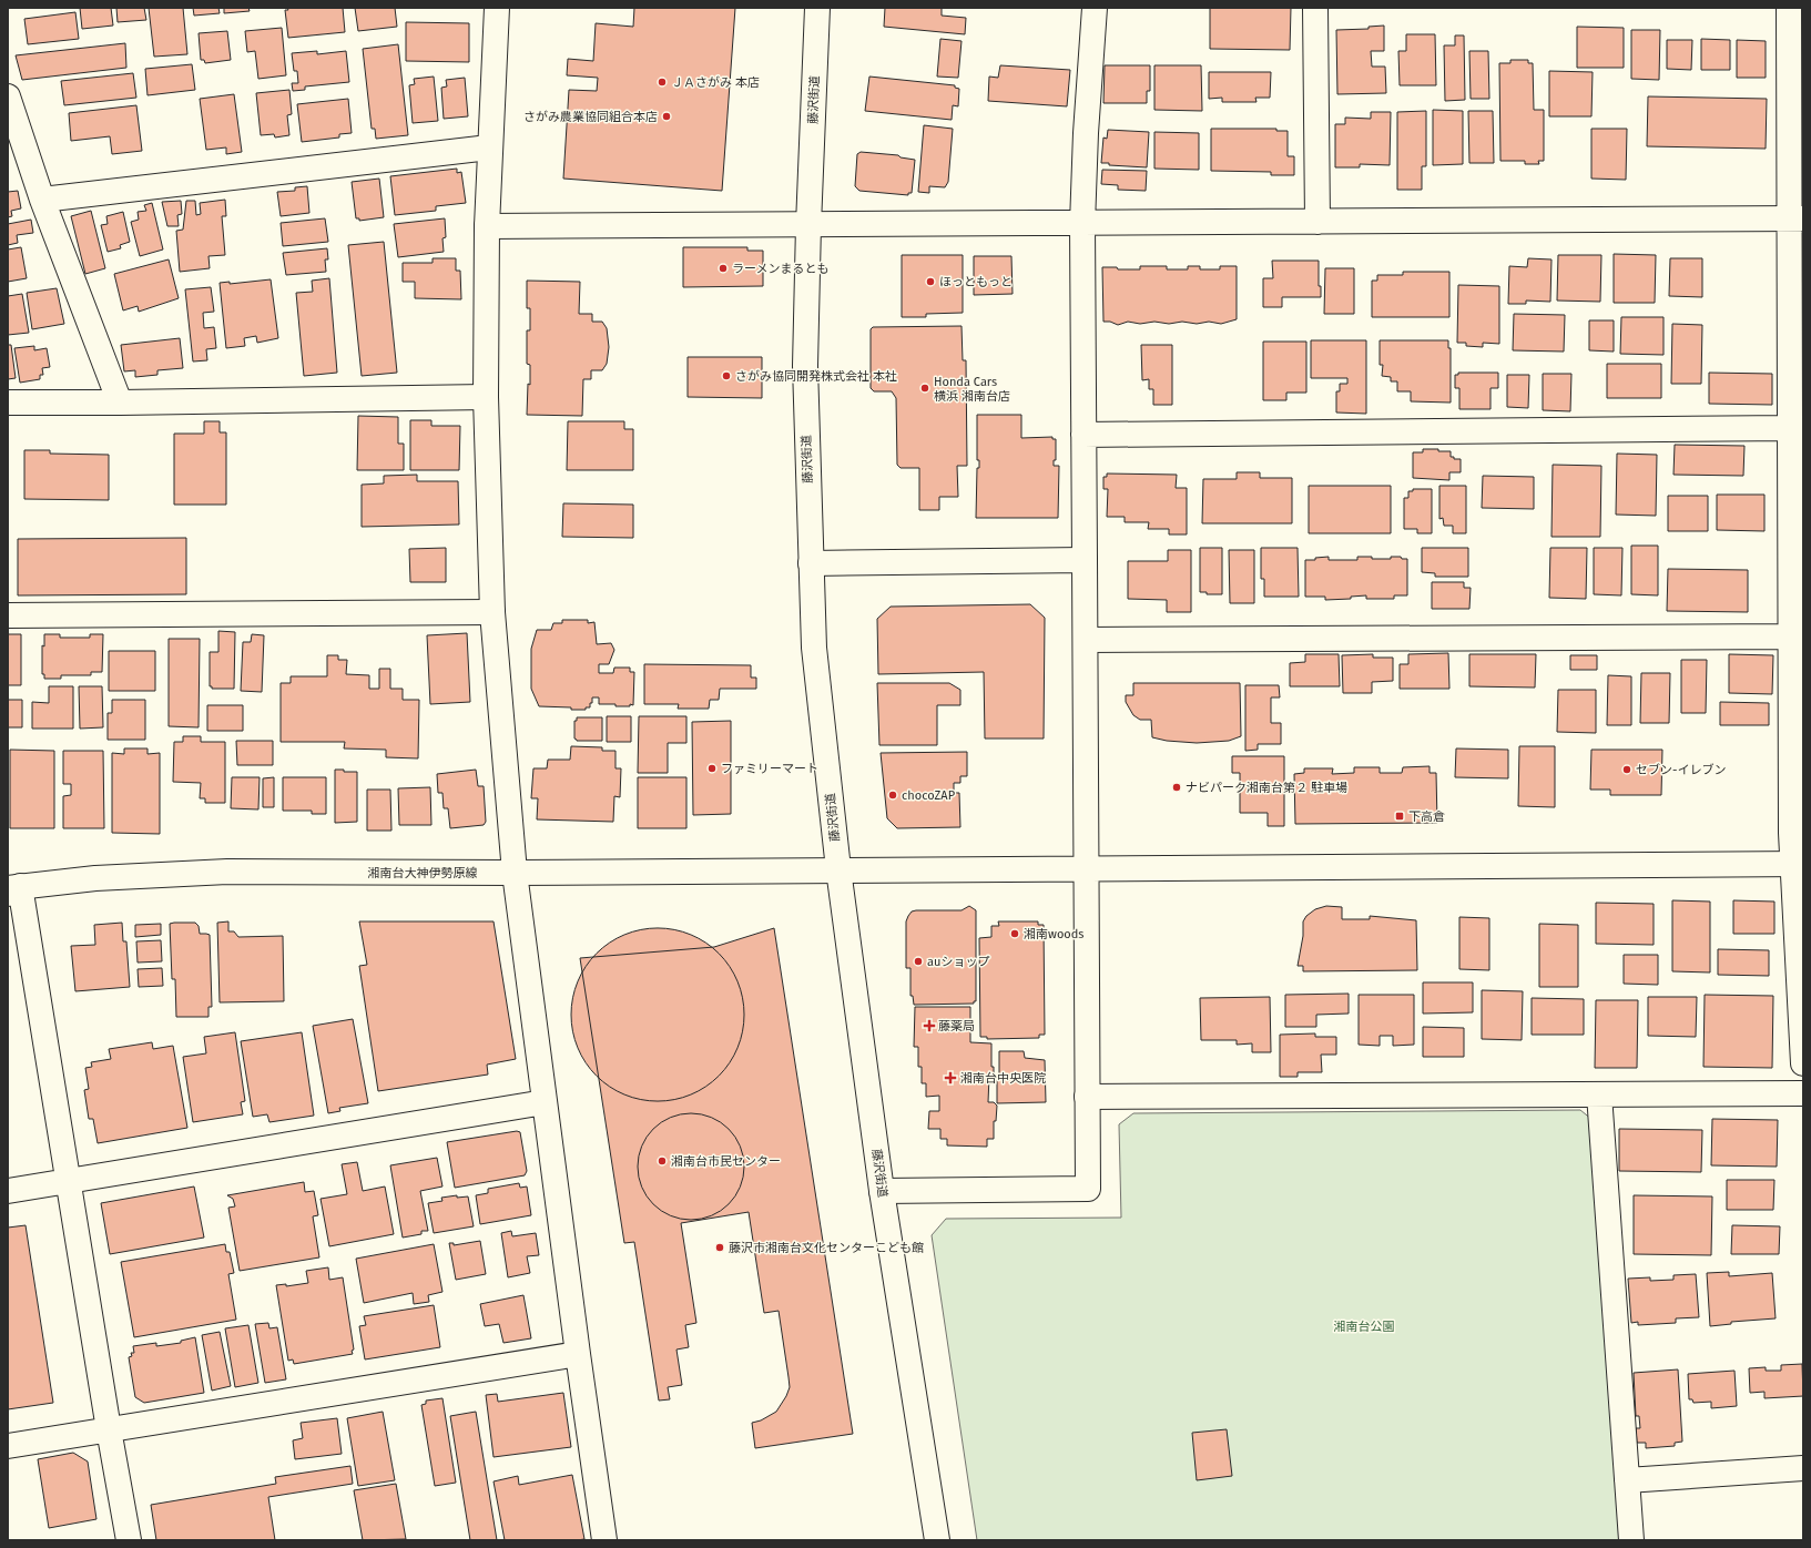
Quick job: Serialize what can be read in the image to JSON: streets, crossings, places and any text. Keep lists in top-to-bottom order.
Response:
{
  "streets": {
    "main road": ["藤沢街道", "湘南台大神伊勢原線"]
  },
  "crossings": [
    ["藤沢街道", "湘南台大神伊勢原線"]
  ],
  "parks": ["湘南台公園"],
  "places": {
    "other": [
      "ＪＡさがみ 本店",
      "さがみ農業協同組合本店",
      "ラーメンまるとも",
      "ほっともっと",
      "さがみ協同開発株式会社 本社",
      "Honda Cars 横浜 湘南台店",
      "ファミリーマート",
      "セブン-イレブン",
      "ナビパーク湘南台第２ 駐車場",
      "chocoZAP",
      "湘南woods",
      "auショップ",
      "湘南台市民センター",
      "藤沢市湘南台文化センターこども館"
    ],
    "transit": ["下高倉"],
    "health": ["藤薬局", "湘南台中央医院"]
  }
}
